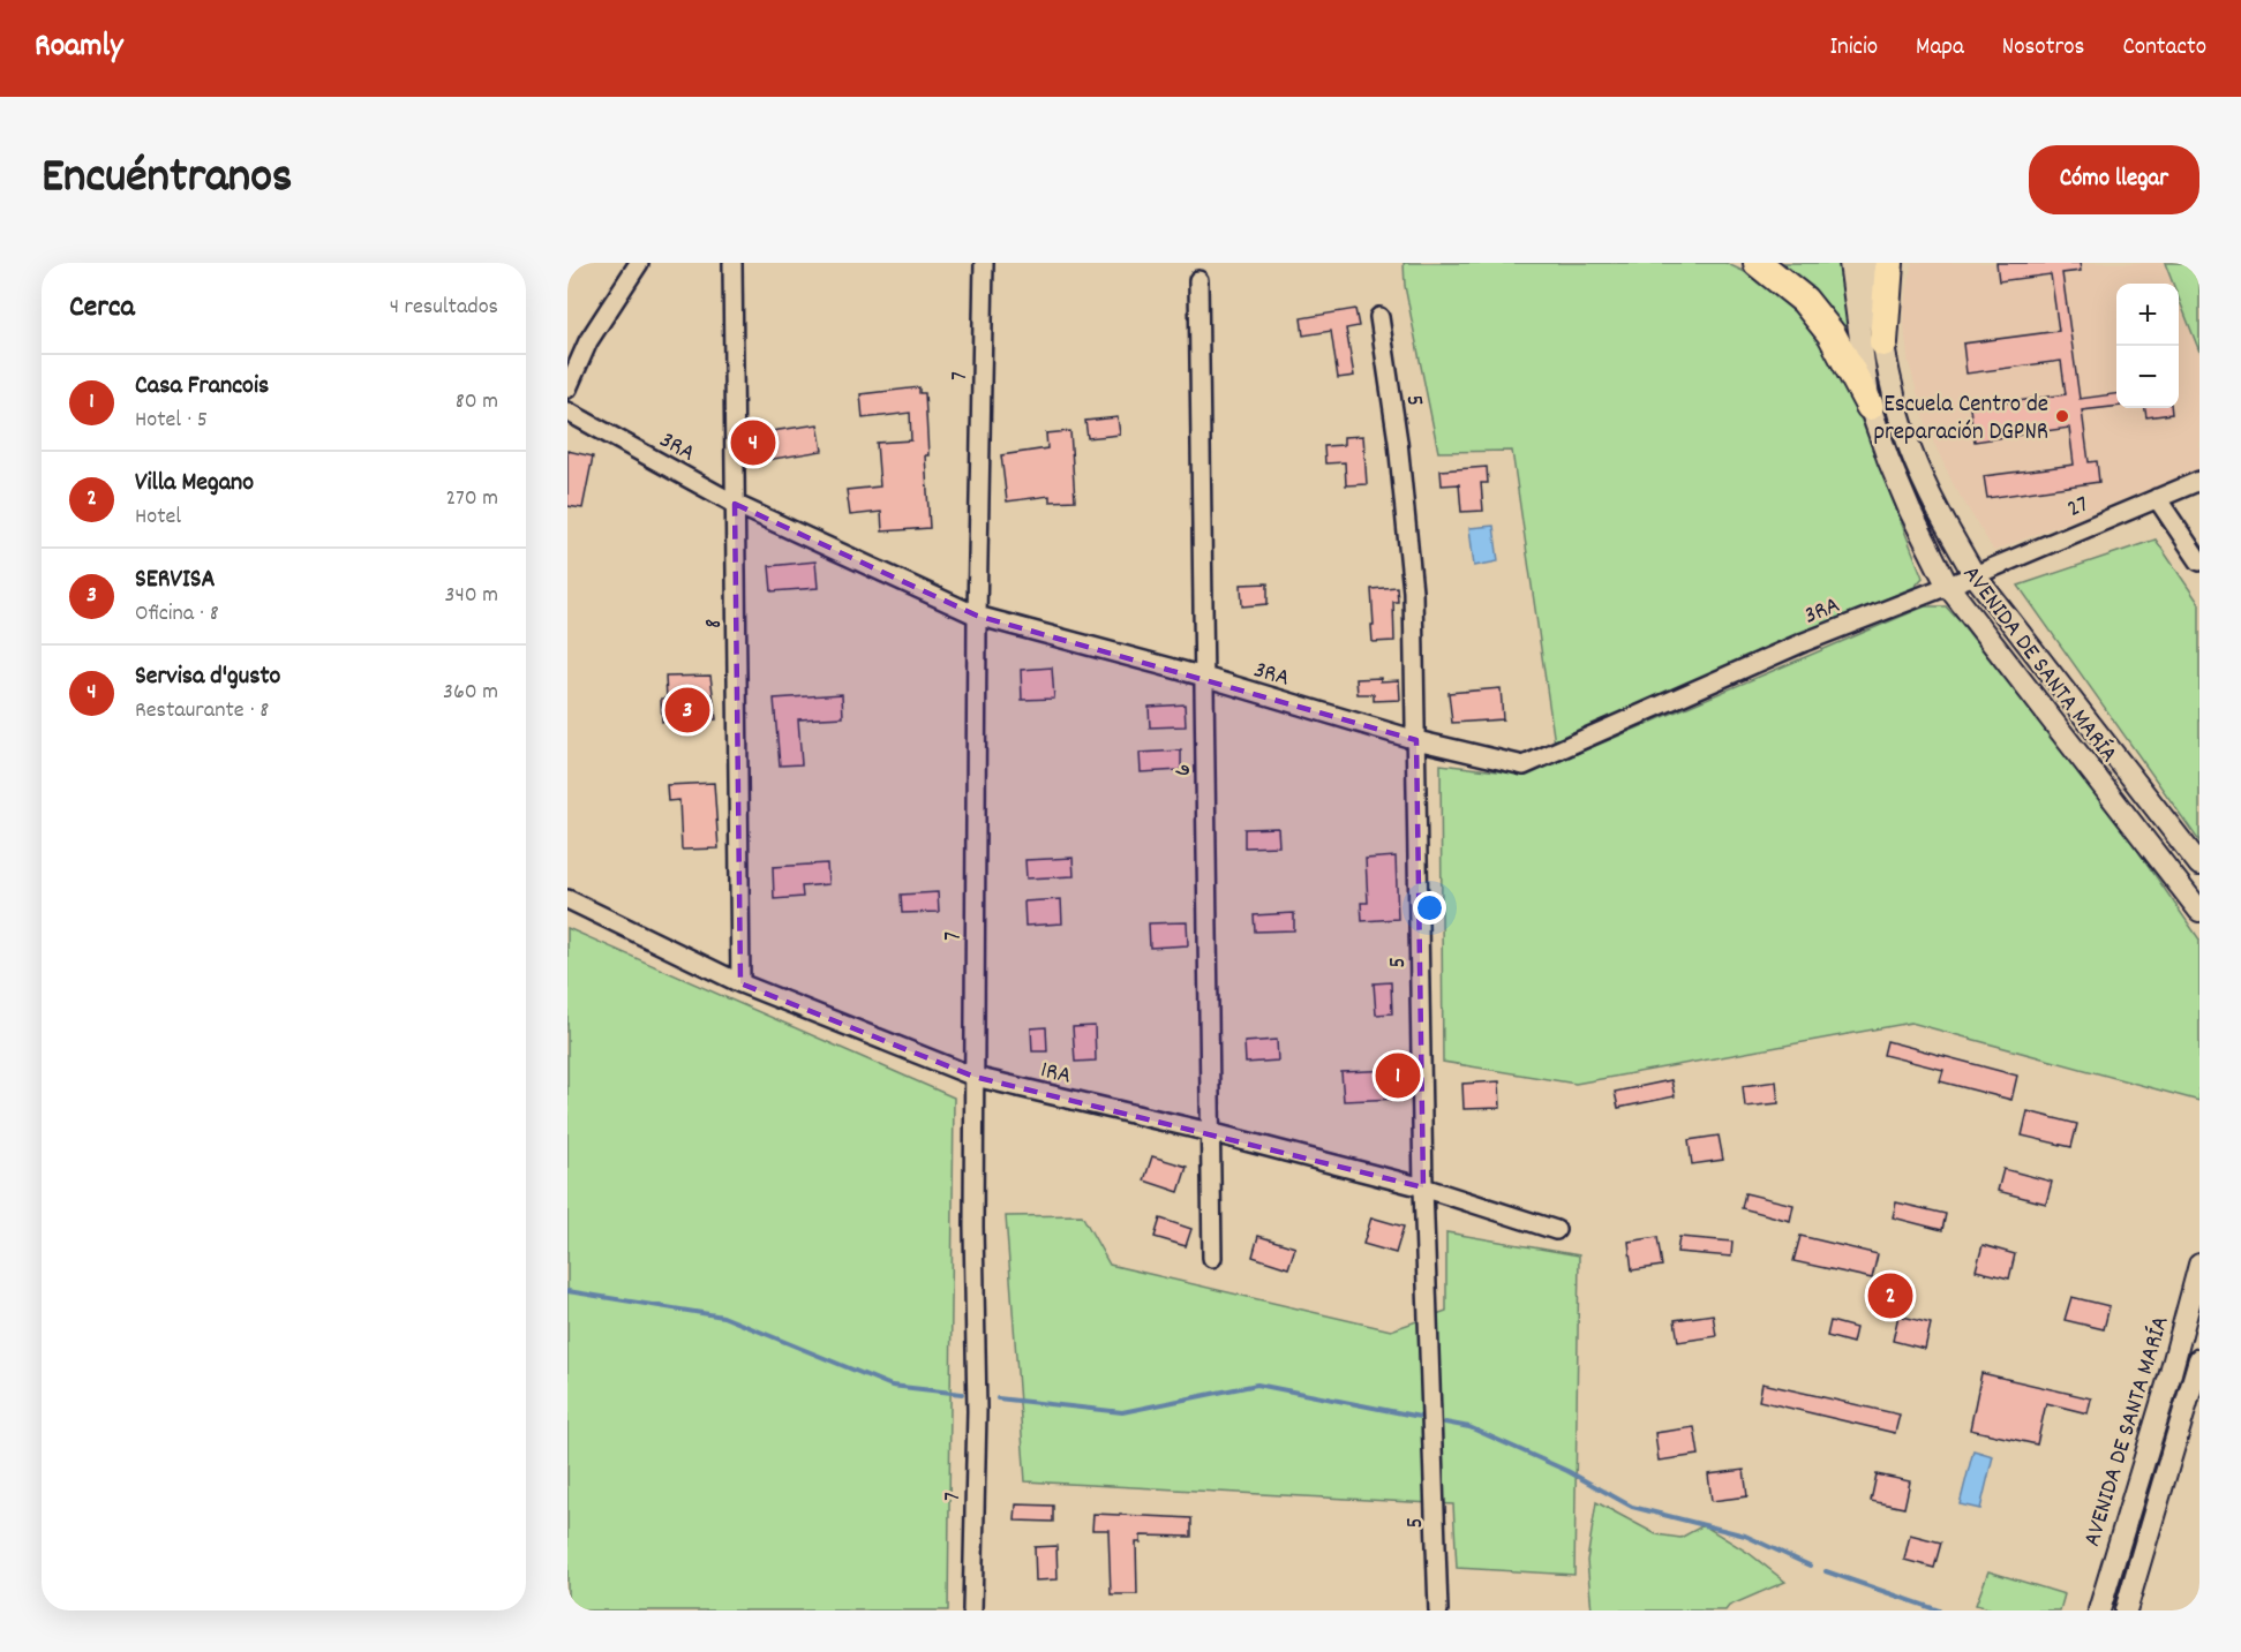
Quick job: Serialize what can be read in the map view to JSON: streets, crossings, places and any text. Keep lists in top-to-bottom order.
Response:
{
  "streets": {
    "street": [
      "7",
      "5",
      "3RA",
      "27",
      "8",
      "AVENIDA DE SANTA MARÍA",
      "6",
      "1RA"
    ]
  },
  "crossings": [
    ["7", "3RA"],
    ["7", "1RA"],
    ["5", "3RA"],
    ["5", "1RA"],
    ["3RA", "27"],
    ["3RA", "8"],
    ["3RA", "AVENIDA DE SANTA MARÍA"],
    ["3RA", "6"],
    ["27", "AVENIDA DE SANTA MARÍA"],
    ["8", "1RA"],
    ["6", "1RA"]
  ],
  "places": ["Escuela Centro de preparación DGPNR"],
  "page": {
    "header": "Roamly",
    "nav": [
      "Inicio",
      "Mapa",
      "Nosotros",
      "Contacto"
    ],
    "title": "Encuéntranos",
    "buttons": "Cómo llegar",
    "heading": ["Cerca", "4 resultados"],
    "map_buttons": ["+", "−"],
    "list": [
      {
        "mark": "1",
        "name": "Casa Francois",
        "note": "Hotel · 5",
        "value": "80 m"
      },
      {
        "mark": "2",
        "name": "Villa Megano",
        "note": "Hotel",
        "value": "270 m"
      },
      {
        "mark": "3",
        "name": "SERVISA",
        "note": "Oficina · 8",
        "value": "340 m"
      },
      {
        "mark": "4",
        "name": "Servisa d'gusto",
        "note": "Restaurante · 8",
        "value": "360 m"
      }
    ],
    "pins": [
      "4",
      "3",
      "1",
      "2"
    ]
  }
}
